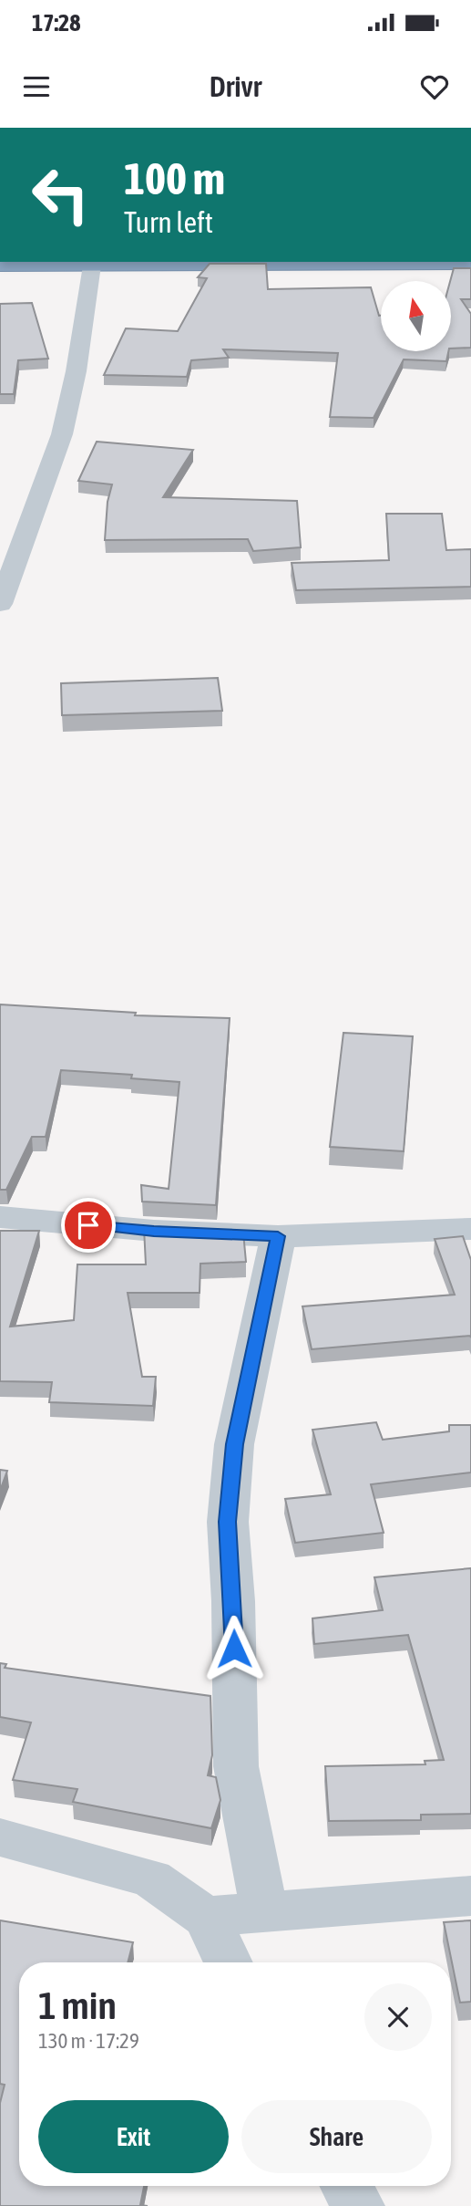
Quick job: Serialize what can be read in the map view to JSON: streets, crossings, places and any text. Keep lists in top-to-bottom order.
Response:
{
  "north": "top",
  "page": {
    "status": "17:28",
    "header": "Drivr",
    "turn": ["100 m", "Turn left"],
    "heading": ["1 min", "130 m · 17:29"],
    "buttons": ["Exit", "Share"]
  }
}
